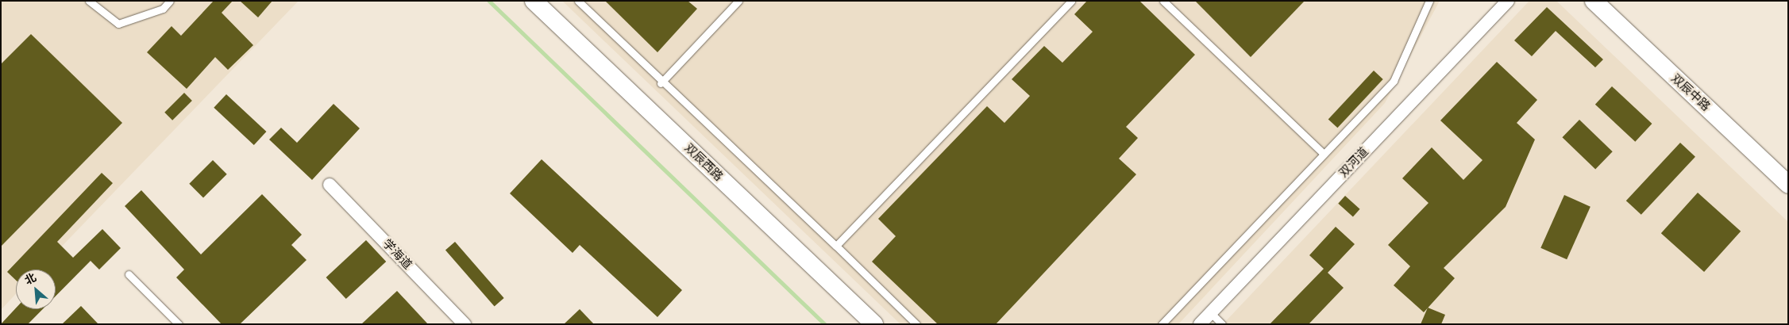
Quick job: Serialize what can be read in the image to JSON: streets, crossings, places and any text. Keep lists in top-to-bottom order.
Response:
{
  "streets": {
    "main road": ["双辰中路", "双辰西路"],
    "street": ["双河道", "学海道"]
  },
  "north": "top left"
}
